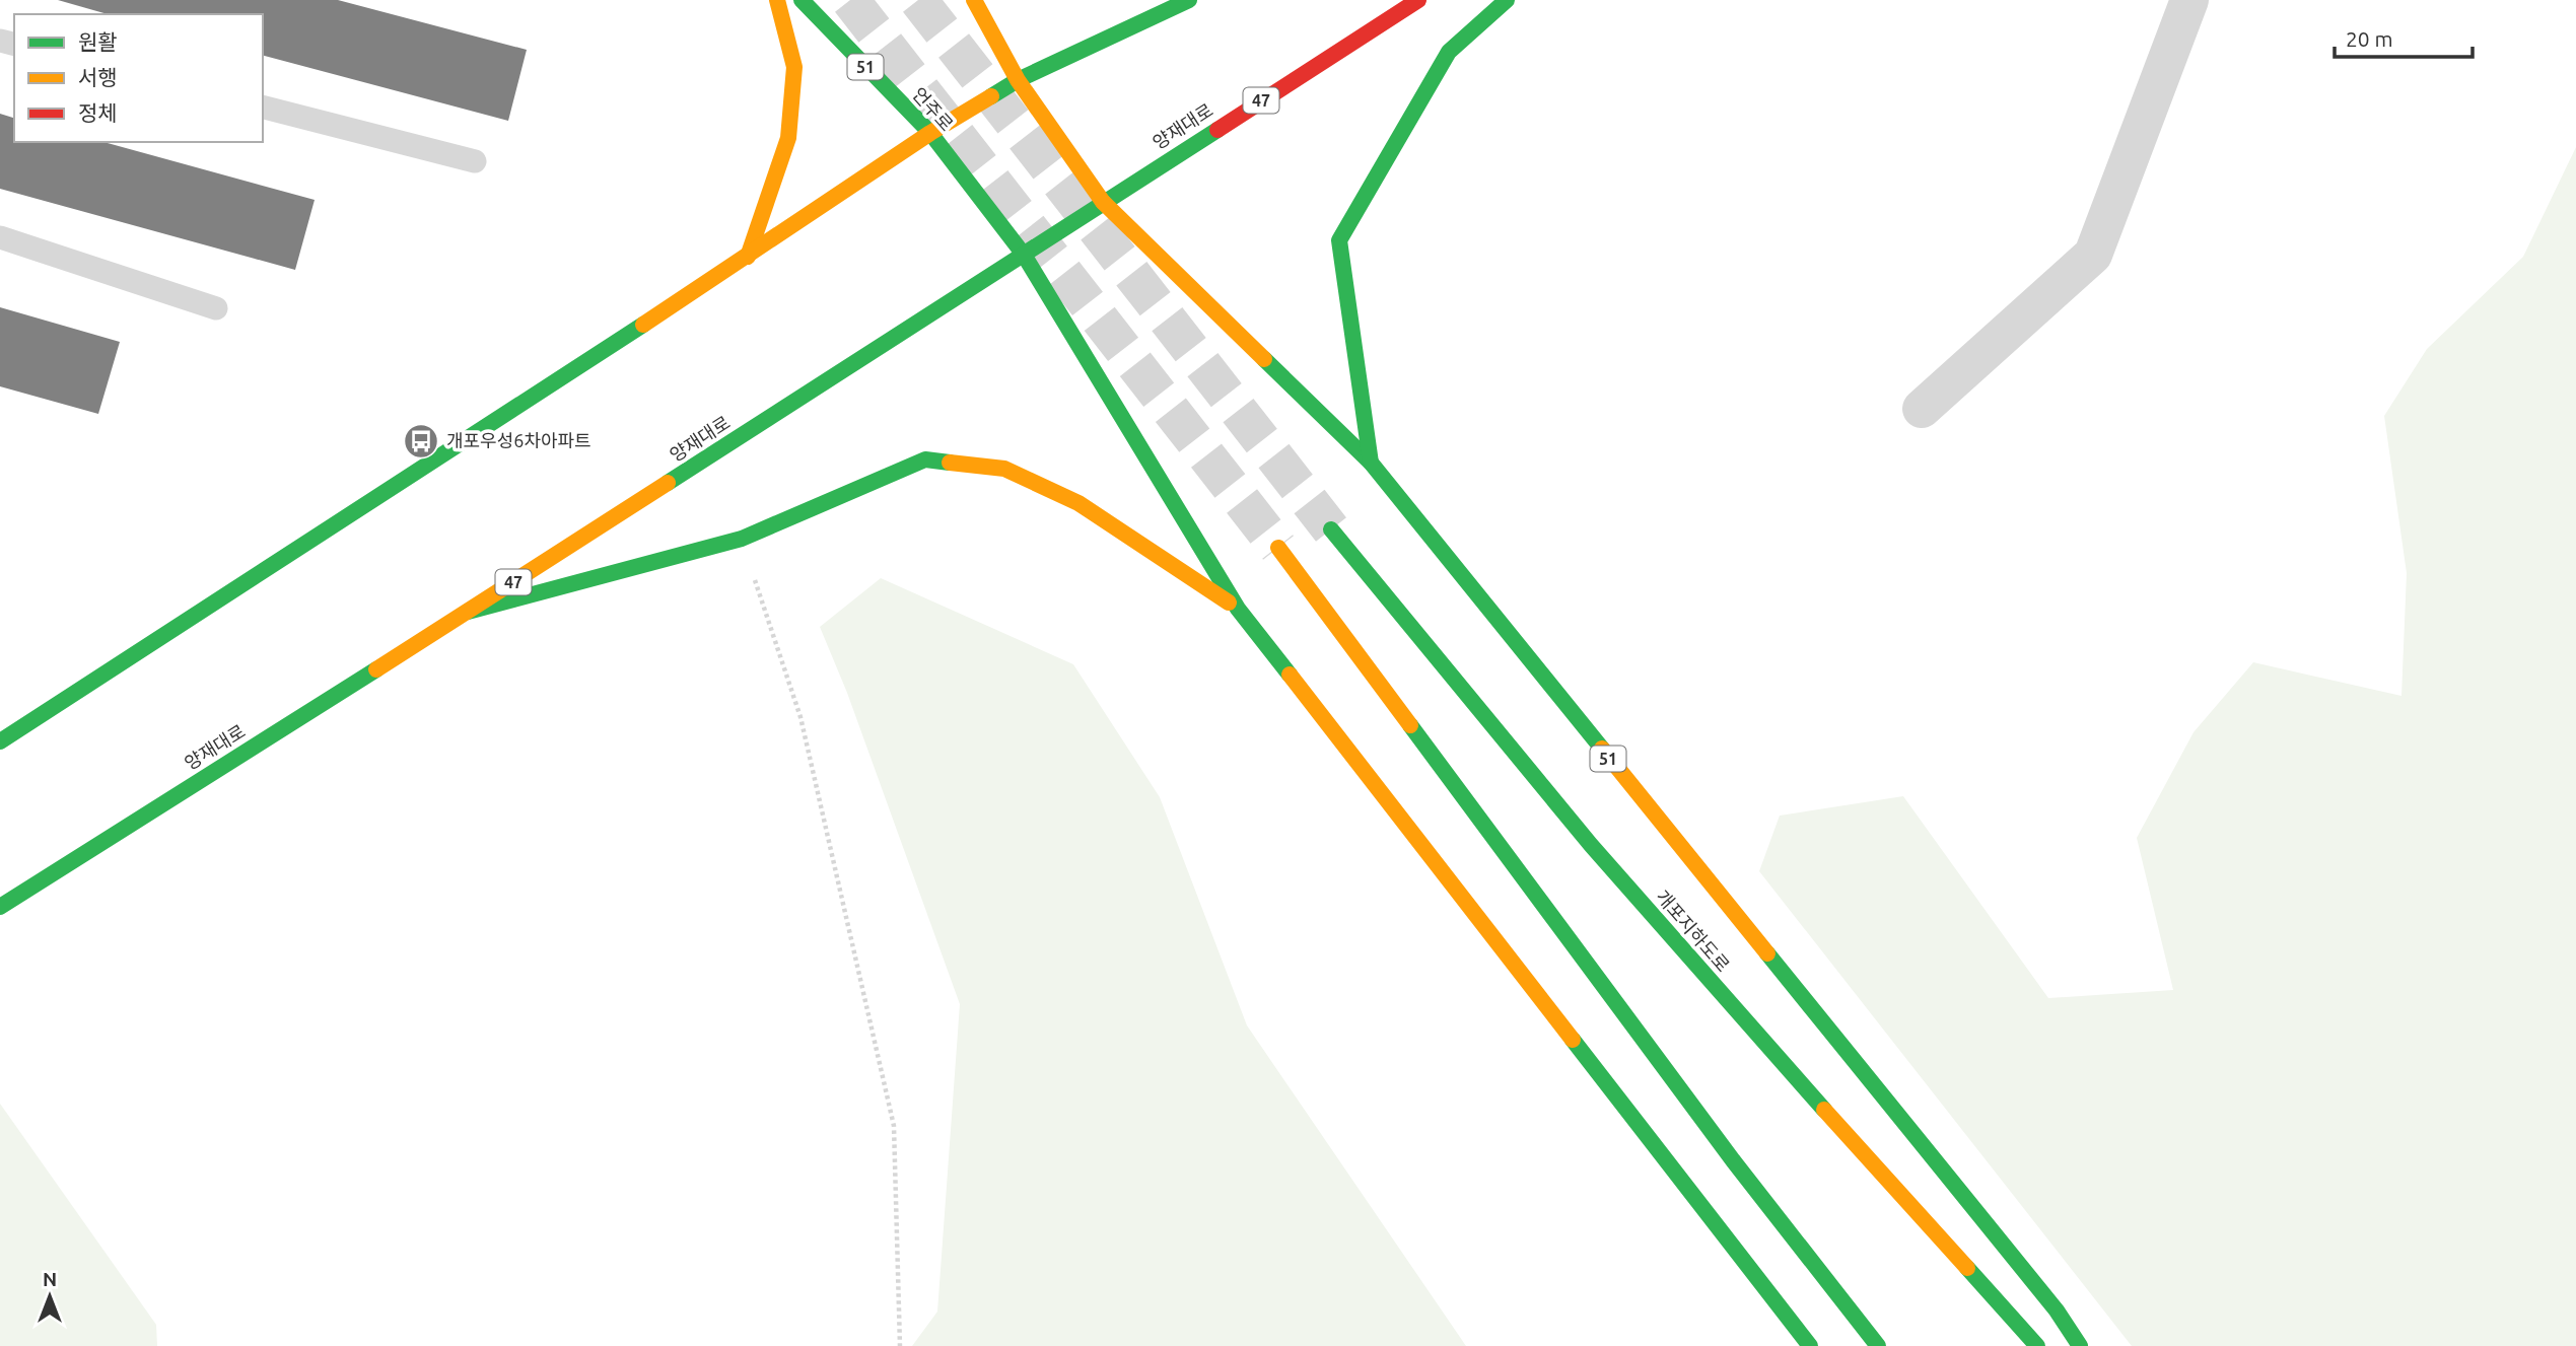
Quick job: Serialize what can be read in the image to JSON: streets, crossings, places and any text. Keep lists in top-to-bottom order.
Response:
{
  "streets": {
    "main road": [
      "51",
      "47",
      "언주로",
      "양재대로",
      "개포지하도로"
    ]
  },
  "crossings": [
    ["51", "언주로"],
    ["51", "양재대로"],
    ["언주로", "양재대로"]
  ],
  "places": {
    "bus stop": ["개포우성6차아파트"]
  },
  "legend": ["원활", "서행", "정체"],
  "scale_bar": "20 m",
  "north": "top"
}
